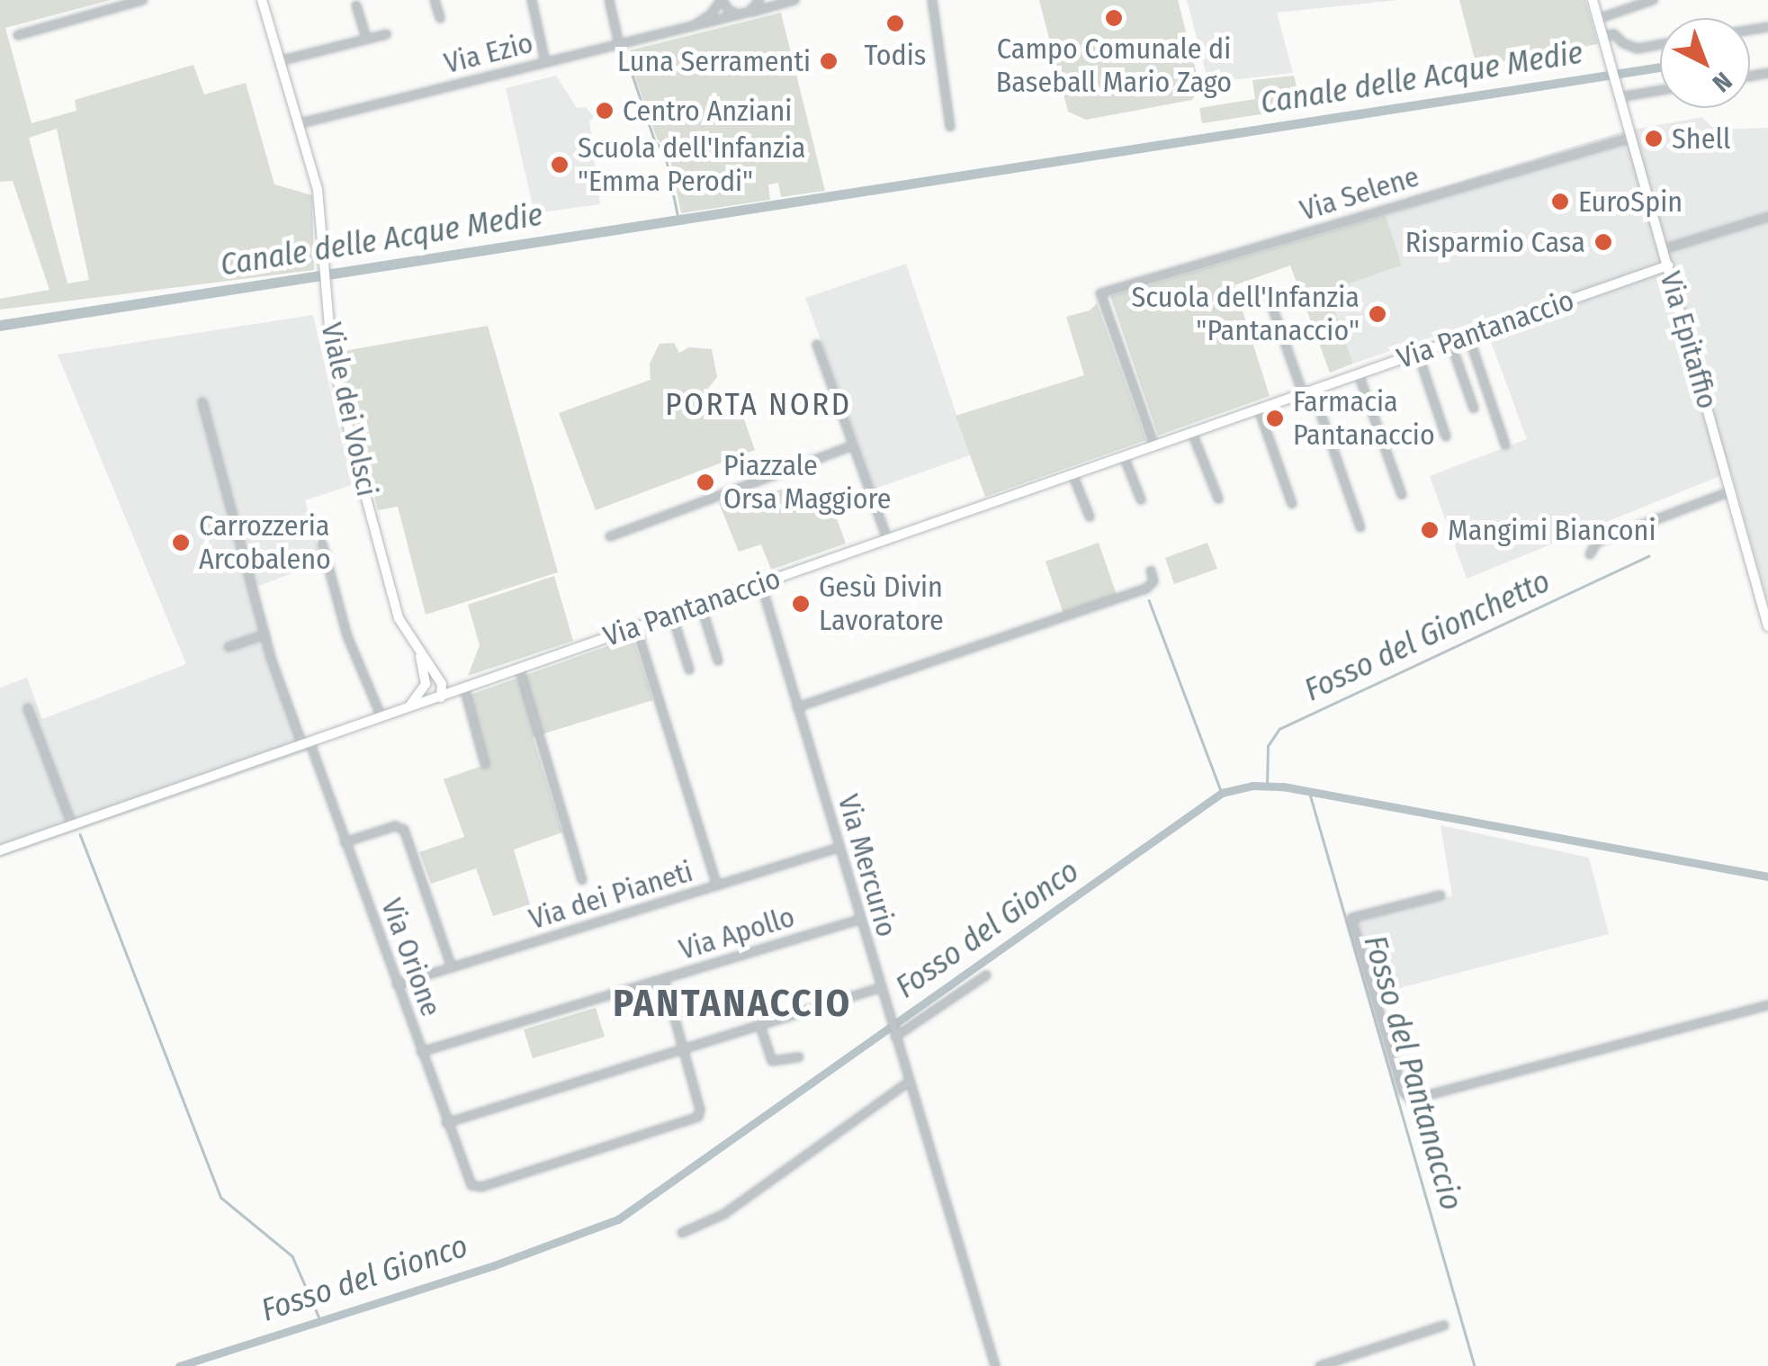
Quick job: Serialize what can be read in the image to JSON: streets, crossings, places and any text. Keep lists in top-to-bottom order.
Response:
{
  "streets": {
    "street": [
      "Via Ezio",
      "Via Selene",
      "Via Pantanaccio",
      "Via Epitaffio",
      "Viale dei Volsci",
      "Via Mercurio",
      "Via dei Pianeti",
      "Via Apollo",
      "Via Orione"
    ]
  },
  "crossings": [
    ["Via Ezio", "Viale dei Volsci"],
    ["Via Selene", "Via Pantanaccio"],
    ["Via Selene", "Via Epitaffio"],
    ["Via Pantanaccio", "Via Epitaffio"],
    ["Via Pantanaccio", "Viale dei Volsci"],
    ["Via Pantanaccio", "Via Mercurio"],
    ["Via Pantanaccio", "Via Orione"],
    ["Via Mercurio", "Via dei Pianeti"],
    ["Via Mercurio", "Via Apollo"],
    ["Via dei Pianeti", "Via Orione"],
    ["Via Apollo", "Via Orione"]
  ],
  "districts": ["PORTA NORD", "PANTANACCIO"],
  "water": [
    "Canale delle Acque Medie",
    "Fosso del Gionchetto",
    "Fosso del Gionco",
    "Fosso del Pantanaccio"
  ],
  "places": [
    "Campo Comunale di Baseball Mario Zago",
    "Todis",
    "Luna Serramenti",
    "Centro Anziani",
    "Shell",
    "Scuola dell'Infanzia \"Emma Perodi\"",
    "EuroSpin",
    "Risparmio Casa",
    "Scuola dell'Infanzia \"Pantanaccio\"",
    "Farmacia Pantanaccio",
    "Piazzale Orsa Maggiore",
    "Mangimi Bianconi",
    "Carrozzeria Arcobaleno",
    "Gesù Divin Lavoratore"
  ],
  "north": "bottom right"
}
